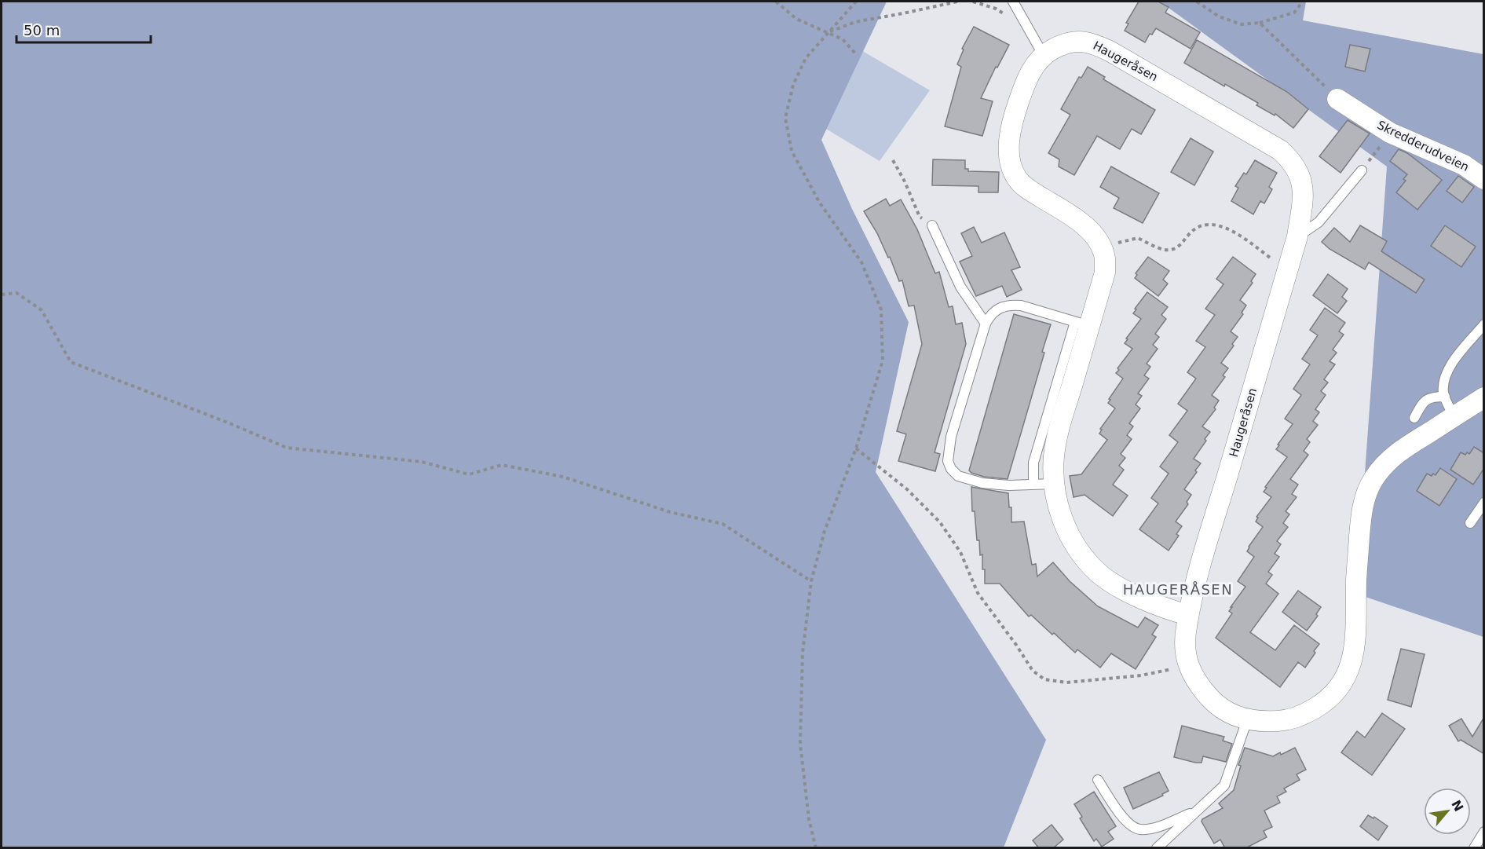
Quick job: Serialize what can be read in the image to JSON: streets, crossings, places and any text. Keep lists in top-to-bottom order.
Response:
{
  "streets": {
    "street": ["Haugeråsen", "Skredderudveien"]
  },
  "districts": ["HAUGERÅSEN"],
  "scale_bar": "50 m",
  "north": "top right"
}
